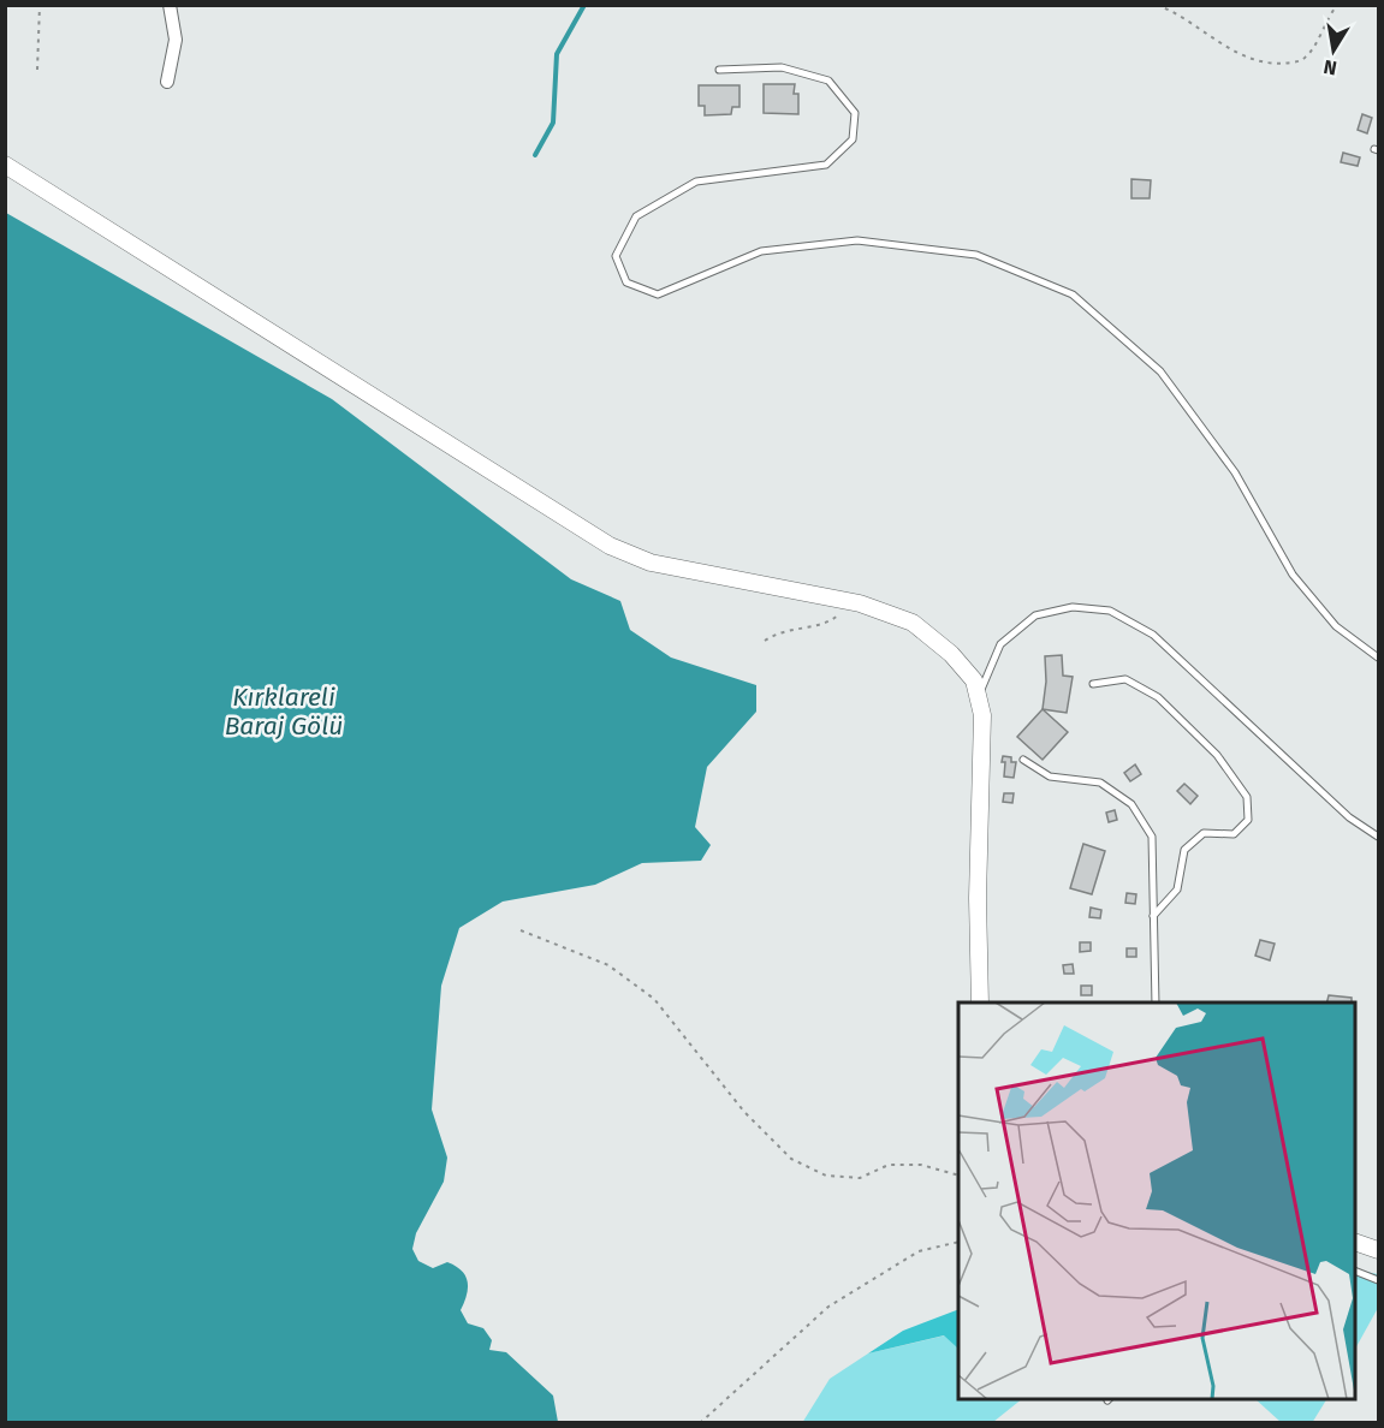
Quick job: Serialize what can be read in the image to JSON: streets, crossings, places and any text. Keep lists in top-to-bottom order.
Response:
{
  "water": ["Kırklareli Baraj Gölü"],
  "north": "bottom"
}
